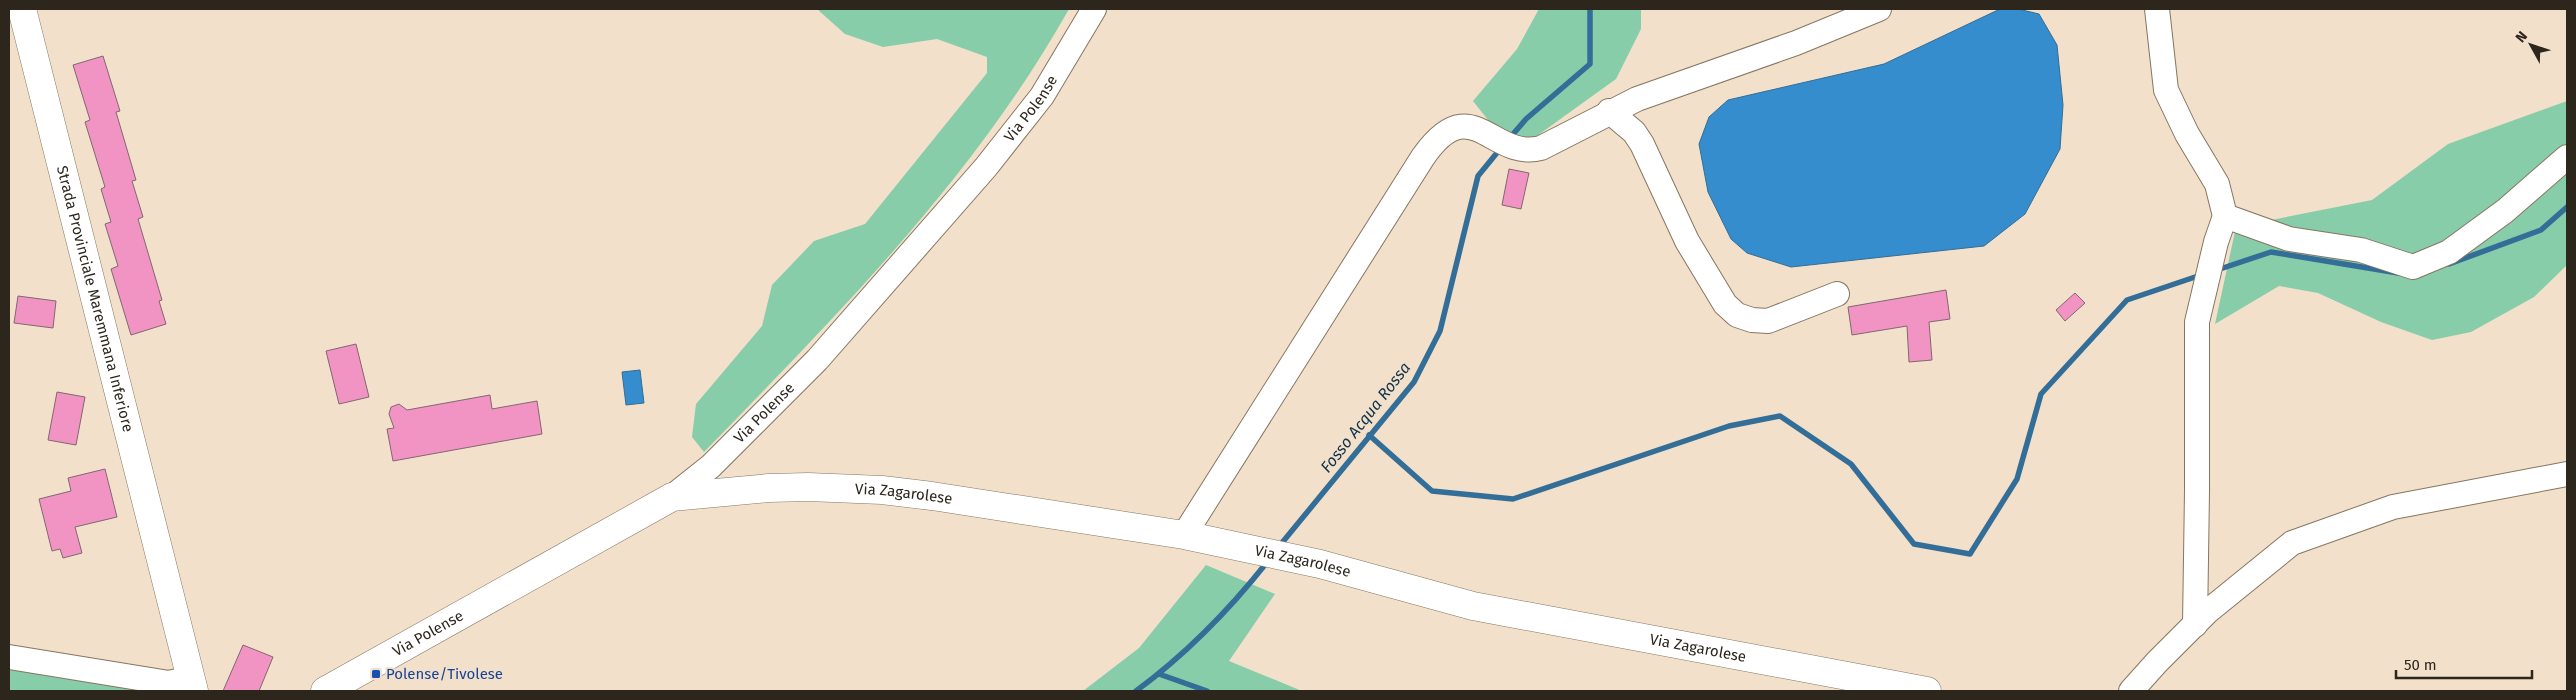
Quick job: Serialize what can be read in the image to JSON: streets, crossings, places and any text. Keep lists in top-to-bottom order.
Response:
{
  "streets": {
    "main road": ["Via Polense", "Strada Provinciale Maremmana Inferiore", "Via Zagarolese"]
  },
  "crossings": [
    ["Via Polense", "Via Zagarolese"]
  ],
  "water": ["Fosso Acqua Rossa"],
  "places": {
    "transit": ["Polense/Tivolese"]
  },
  "scale_bar": "50 m",
  "north": "top left"
}
